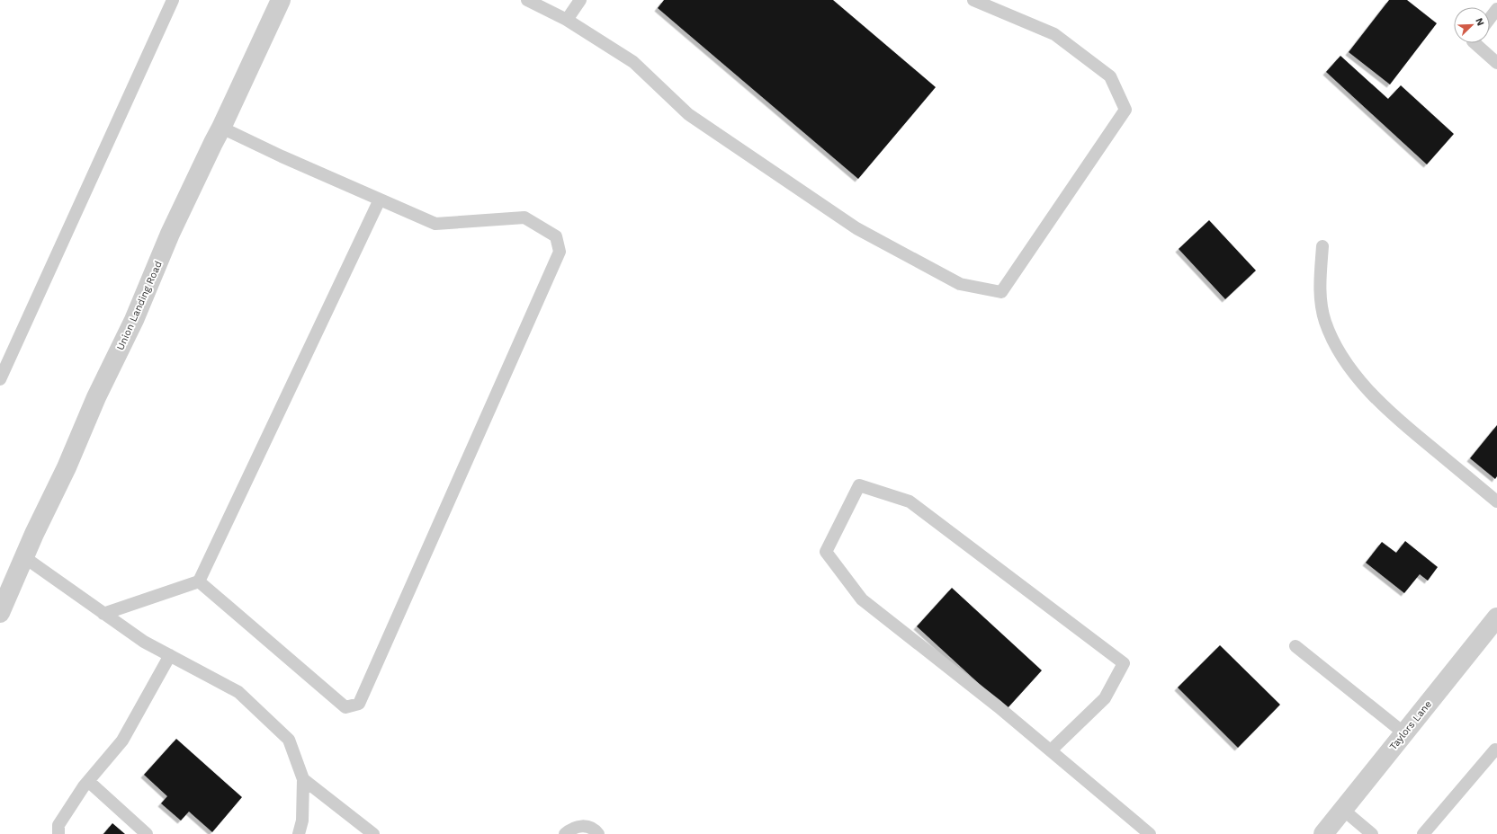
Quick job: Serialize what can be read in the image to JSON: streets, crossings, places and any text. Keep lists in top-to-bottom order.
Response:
{
  "streets": {
    "street": ["Union Landing Road", "Taylors Lane"]
  },
  "north": "top right"
}
